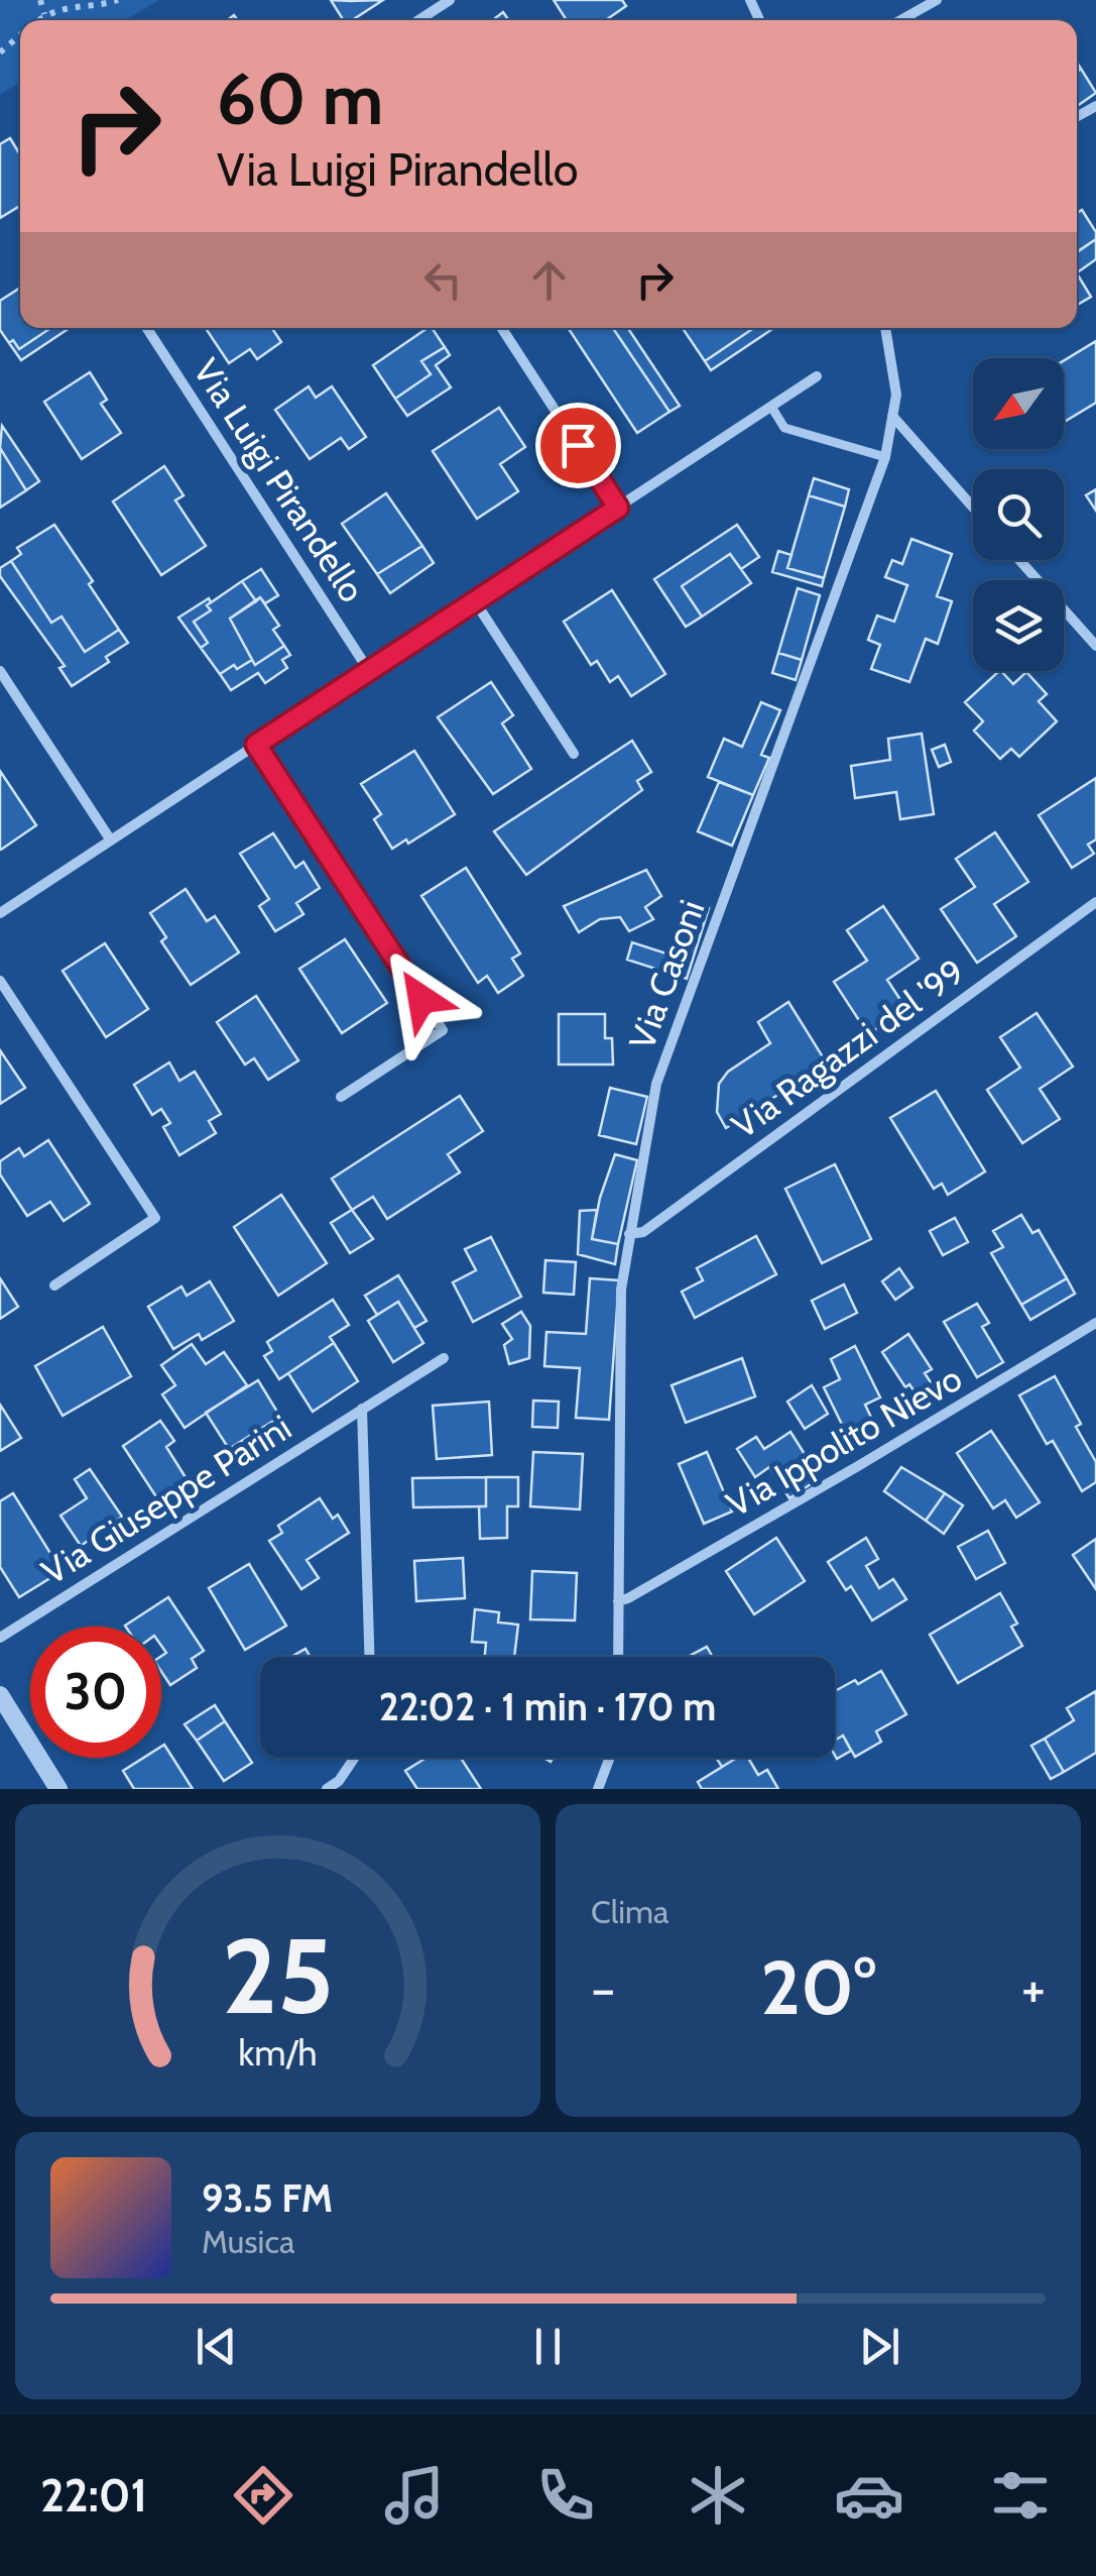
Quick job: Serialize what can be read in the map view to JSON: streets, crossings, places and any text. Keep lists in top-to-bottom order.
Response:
{
  "streets": {
    "street": [
      "Via Luigi Pirandello",
      "Via Casoni",
      "Via Ragazzi del '99",
      "Via Ippolito Nievo",
      "Via Giuseppe Parini"
    ]
  },
  "crossings": [
    ["Via Casoni", "Via Ragazzi del '99"],
    ["Via Casoni", "Via Ippolito Nievo"]
  ],
  "north": "bottom left",
  "page": {
    "turn": ["60 m", "Via Luigi Pirandello"],
    "limit": "30",
    "trip": "22:02 · 1 min · 170 m",
    "tile": "Clima",
    "heat": ["−", "20°", "+"],
    "song": ["93.5 FM", "Musica"],
    "tabs": "22:01",
    "gauge": ["25", "km/h"]
  }
}
